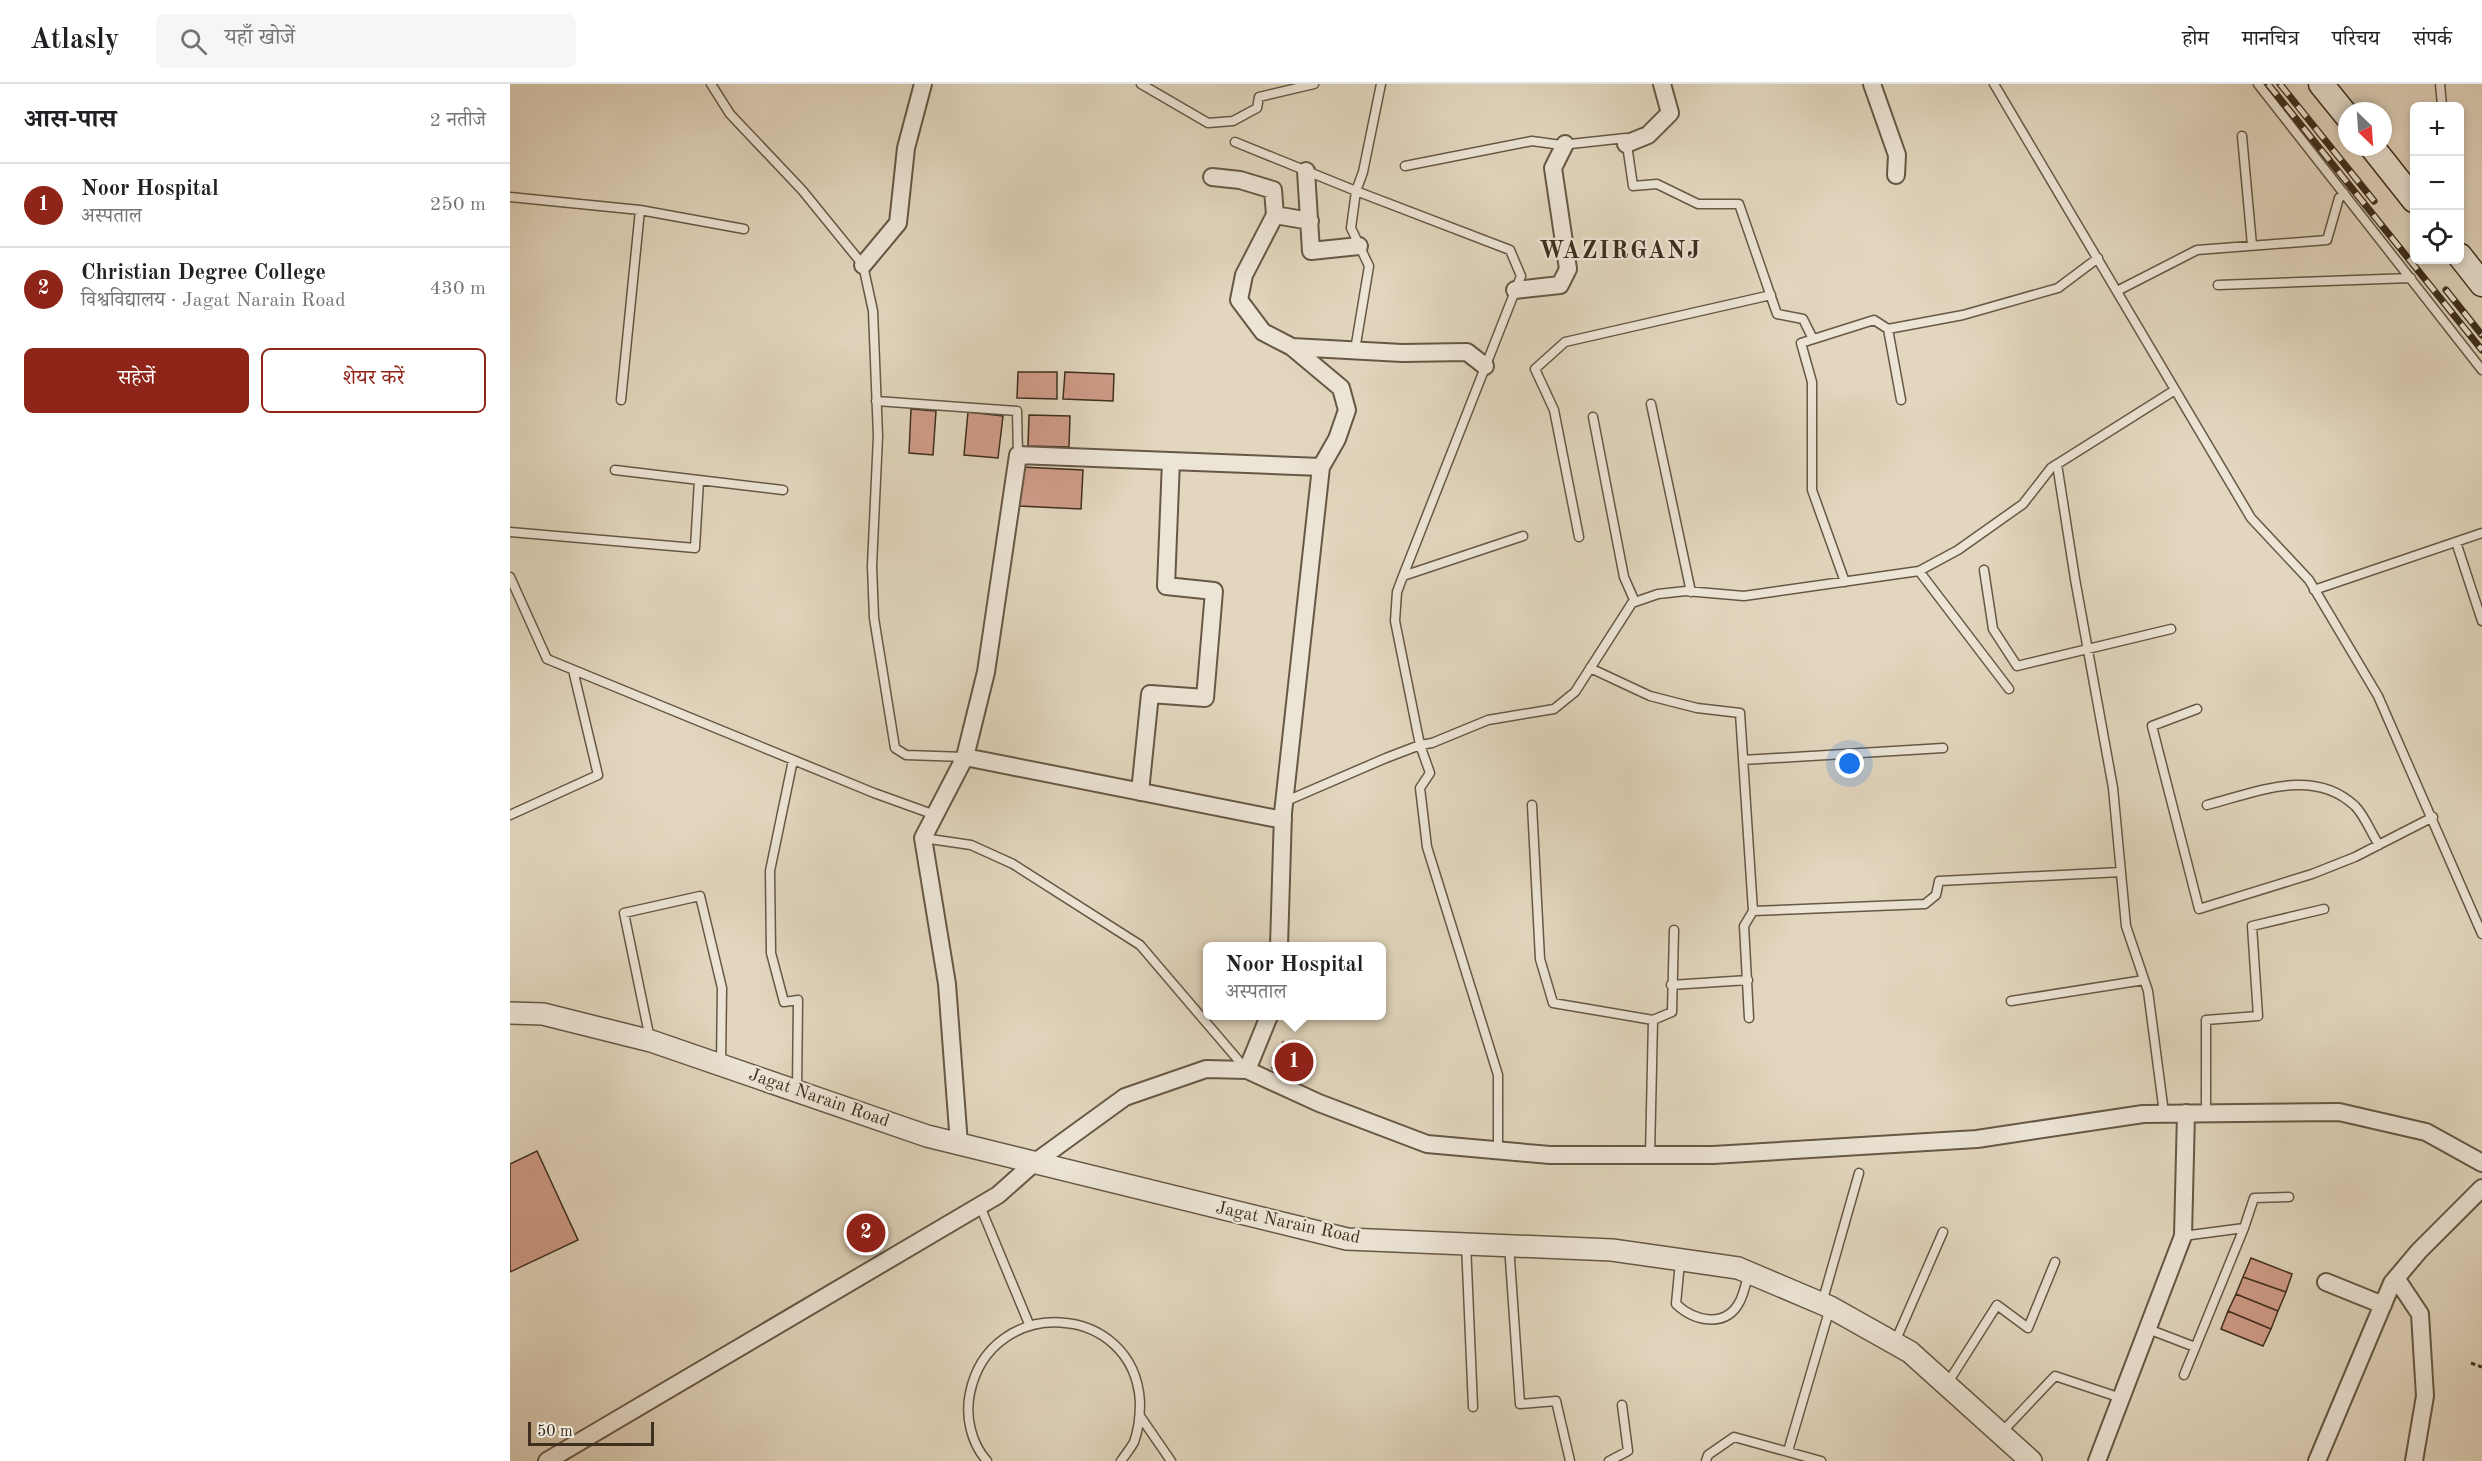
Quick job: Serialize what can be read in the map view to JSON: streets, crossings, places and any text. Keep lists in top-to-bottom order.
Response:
{
  "streets": {
    "street": ["Jagat Narain Road"]
  },
  "districts": ["WAZIRGANJ"],
  "scale_bar": "50 m",
  "north": "bottom right",
  "page": {
    "header": "Atlasly",
    "search": "यहाँ खोजें",
    "nav": [
      "होम",
      "मानचित्र",
      "परिचय",
      "संपर्क"
    ],
    "heading": ["आस-पास", "2 नतीजे"],
    "map_buttons": ["+", "−"],
    "list": [
      {
        "mark": "1",
        "name": "Noor Hospital",
        "note": "अस्पताल",
        "value": "250 m"
      },
      {
        "mark": "2",
        "name": "Christian Degree College",
        "note": "विश्वविद्यालय · Jagat Narain Road",
        "value": "430 m"
      }
    ],
    "buttons": ["सहेजें", "शेयर करें"],
    "popup": ["Noor Hospital", "अस्पताल"],
    "pins": ["1", "2"],
    "scale": "50 m"
  }
}
